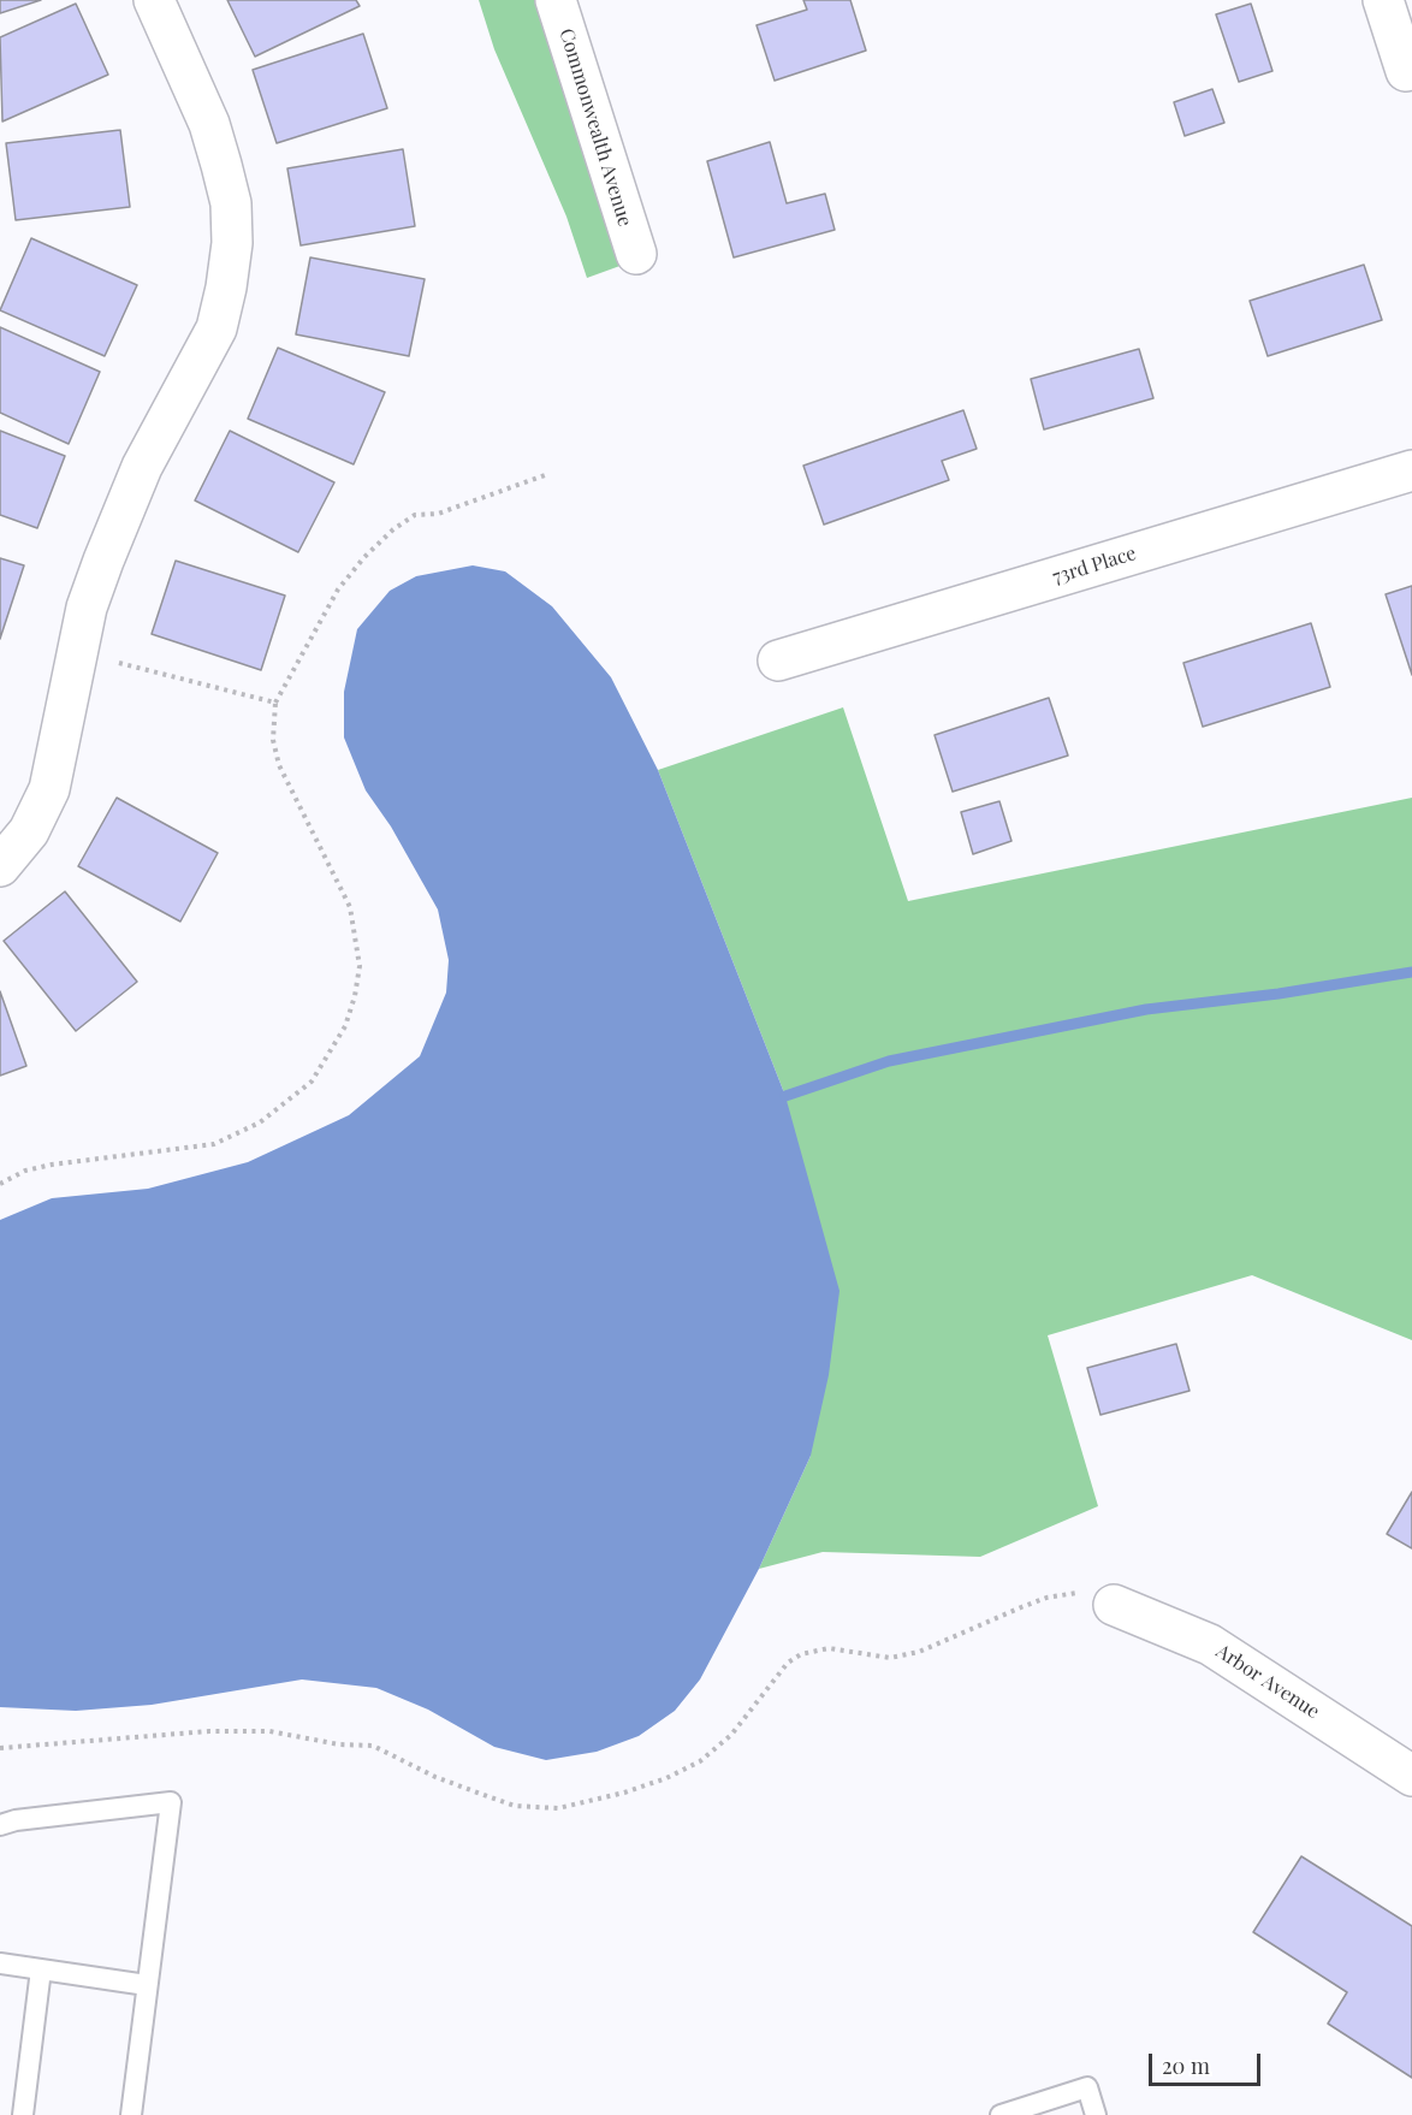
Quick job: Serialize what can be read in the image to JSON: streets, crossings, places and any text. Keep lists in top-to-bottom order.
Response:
{
  "streets": {
    "street": ["Commonwealth Avenue", "73rd Place", "Arbor Avenue"]
  },
  "scale_bar": "20 m"
}
